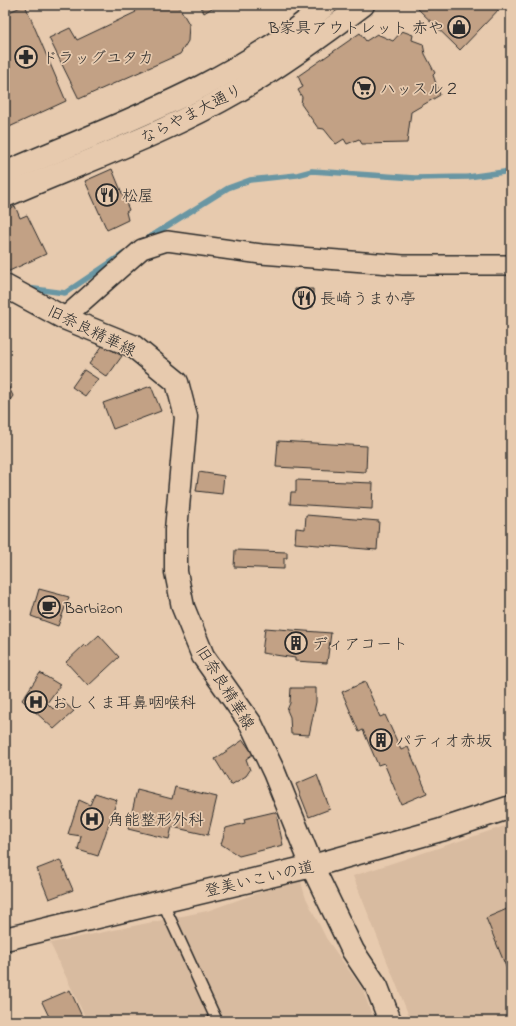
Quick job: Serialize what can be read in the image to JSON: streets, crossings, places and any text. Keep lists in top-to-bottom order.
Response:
{
  "streets": {
    "street": ["ならやま大通り", "旧奈良精華線", "登美いこいの道"]
  },
  "crossings": [
    ["旧奈良精華線", "登美いこいの道"]
  ],
  "places": {
    "shop": ["B家具アウトレット 赤や"],
    "pharmacy": ["ドラッグユタカ"],
    "supermarket": ["ハッスル２"],
    "restaurant": ["松屋", "長崎うまか亭"],
    "cafe": ["Barbizon"],
    "building": ["ディアコート", "パティオ赤坂"],
    "hospital": ["おしくま耳鼻咽喉科", "角能整形外科"]
  }
}
